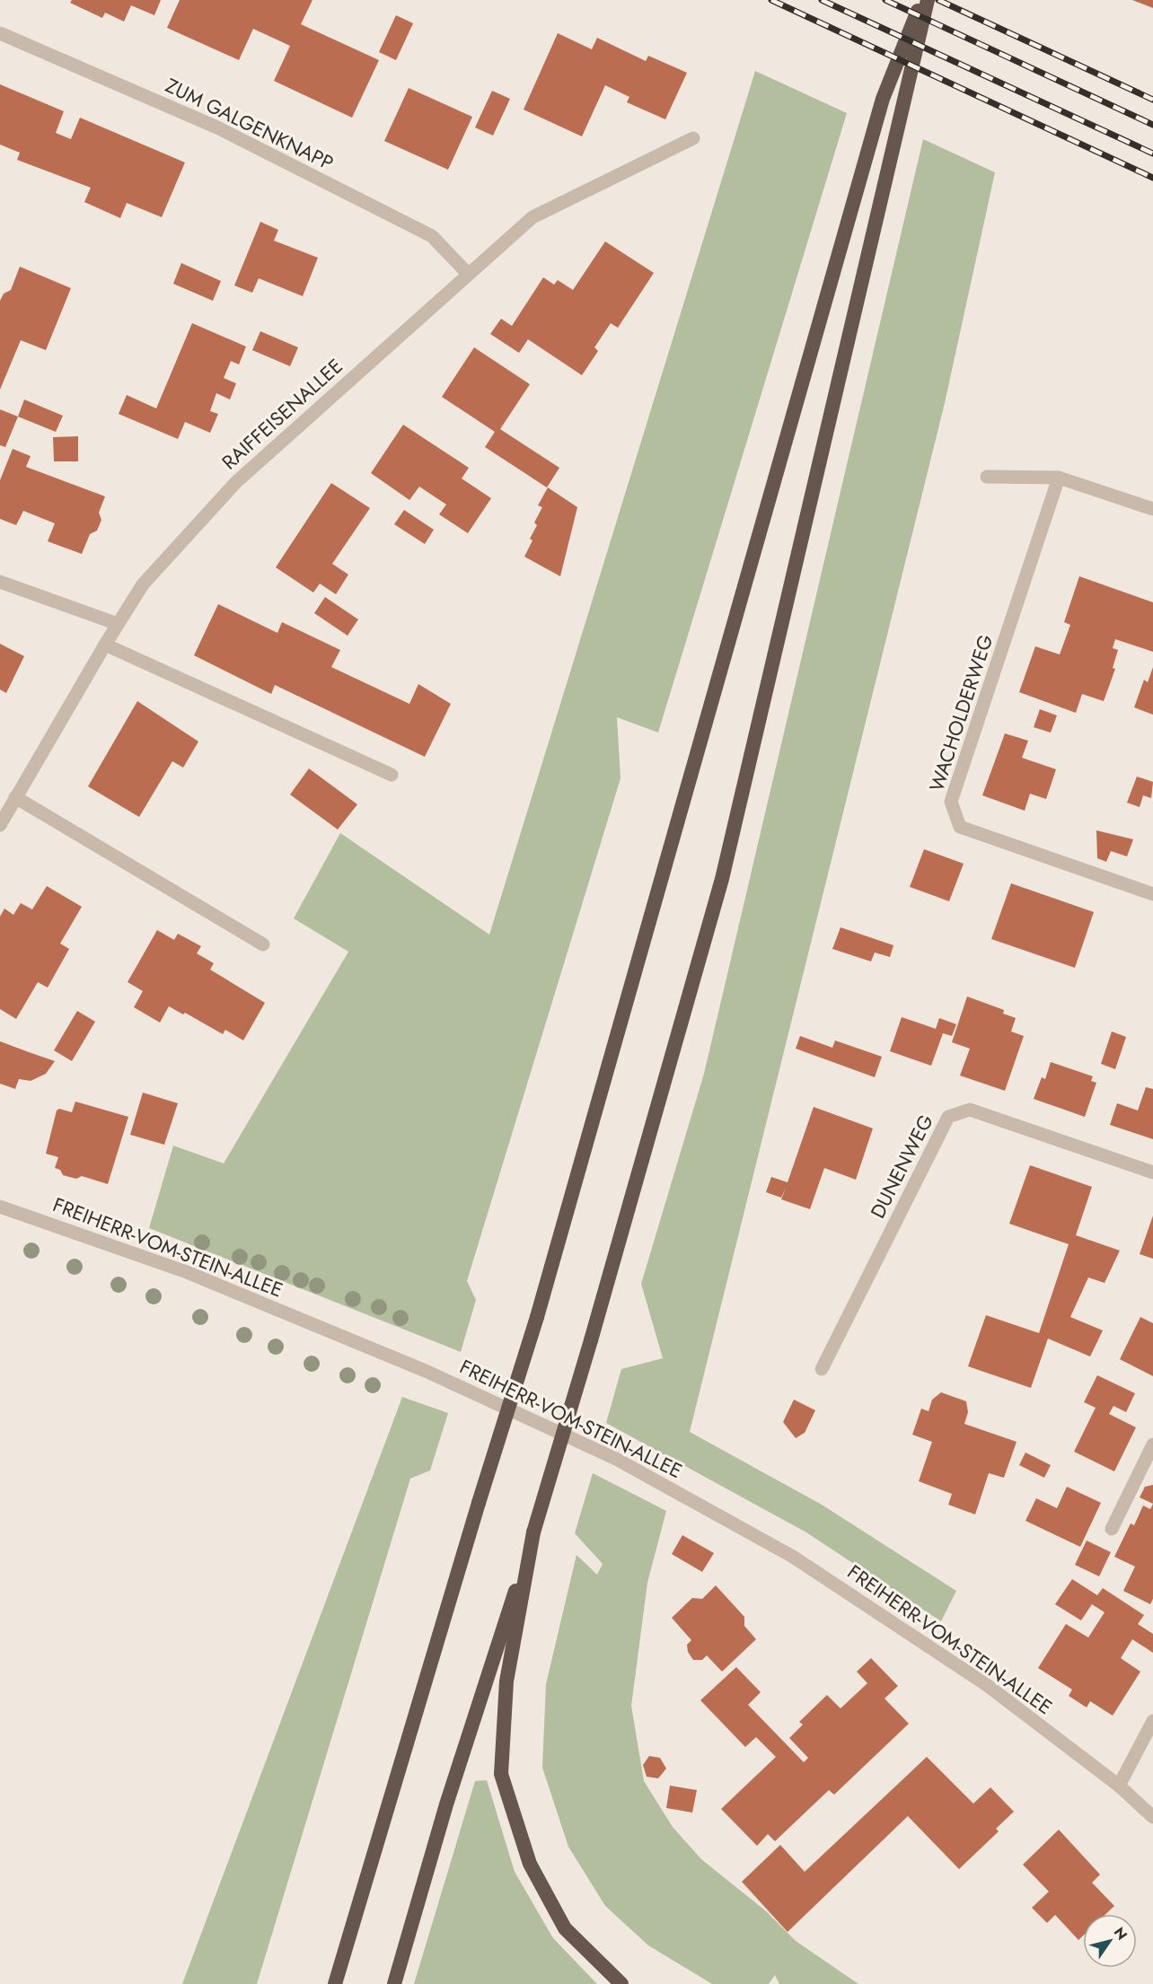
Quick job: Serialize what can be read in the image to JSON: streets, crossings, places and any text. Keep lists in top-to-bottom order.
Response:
{
  "streets": {
    "street": [
      "ZUM GALGENKNAPP",
      "RAIFFEISENALLEE",
      "WACHOLDERWEG",
      "DUNENWEG",
      "FREIHERR-VOM-STEIN-ALLEE"
    ]
  },
  "crossings": [
    ["ZUM GALGENKNAPP", "RAIFFEISENALLEE"]
  ],
  "north": "top right"
}
